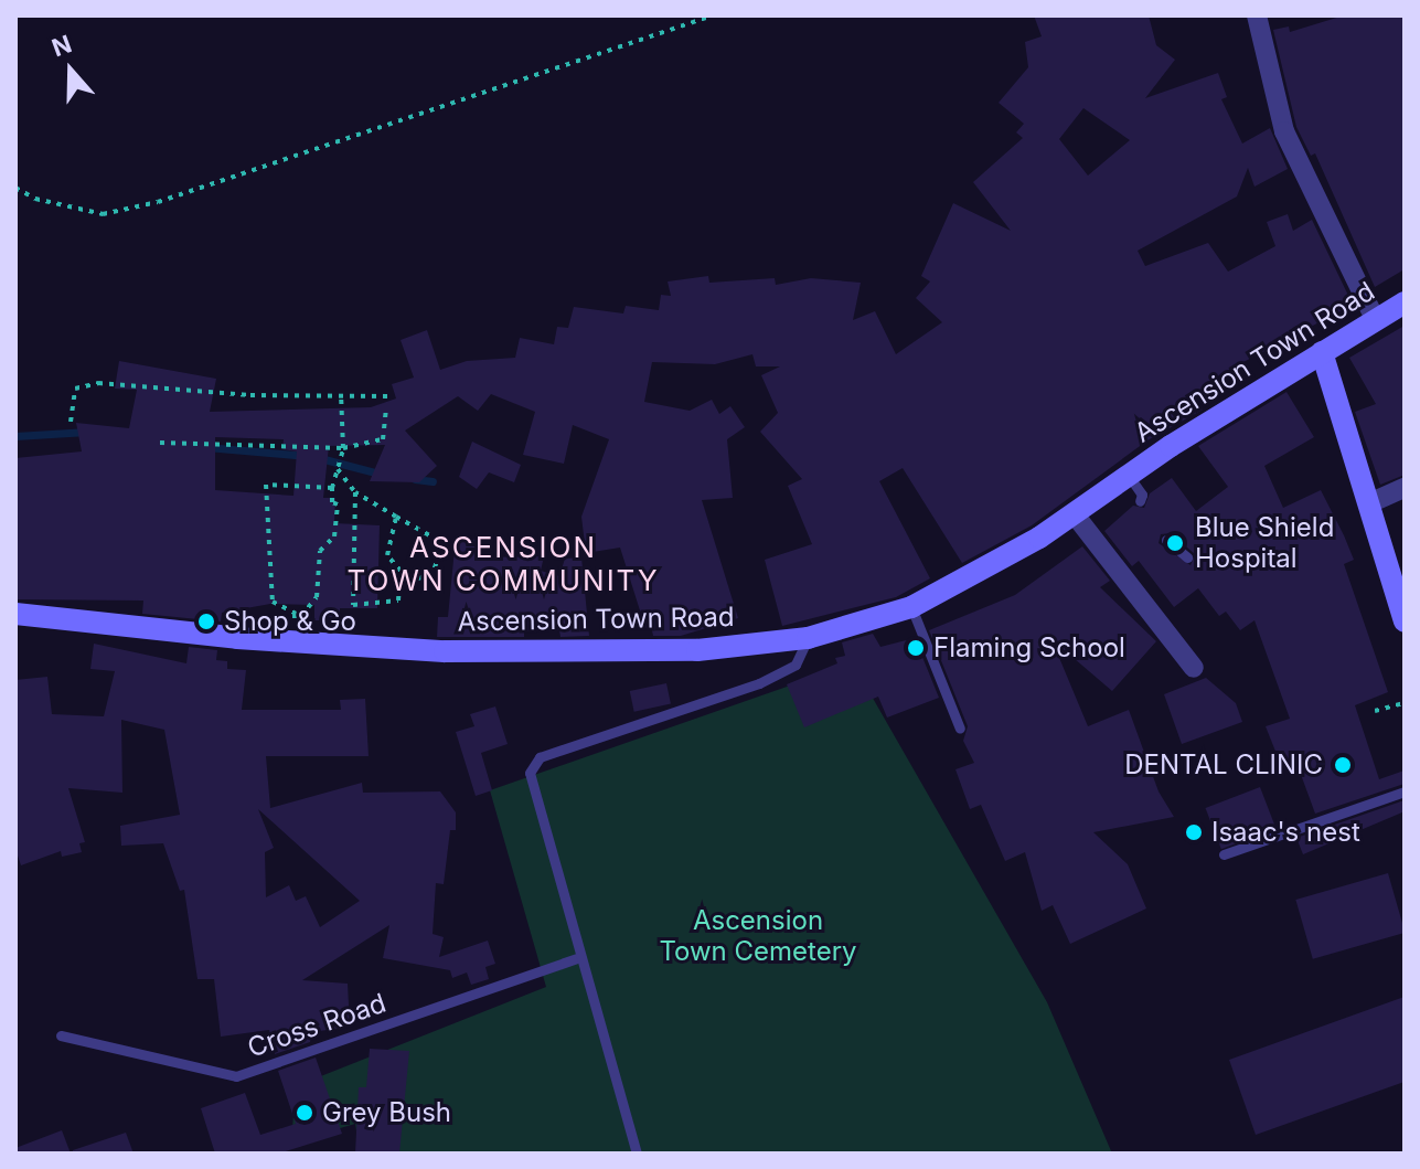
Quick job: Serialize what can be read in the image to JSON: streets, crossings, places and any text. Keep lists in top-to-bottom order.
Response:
{
  "streets": {
    "main road": ["Ascension Town Road"],
    "lane": ["Cross Road"]
  },
  "districts": ["ASCENSION TOWN COMMUNITY"],
  "parks": ["Ascension Town Cemetery"],
  "places": [
    "Blue Shield Hospital",
    "Shop & Go",
    "Flaming School",
    "DENTAL CLINIC",
    "Isaac's nest",
    "Grey Bush"
  ],
  "north": "top"
}
